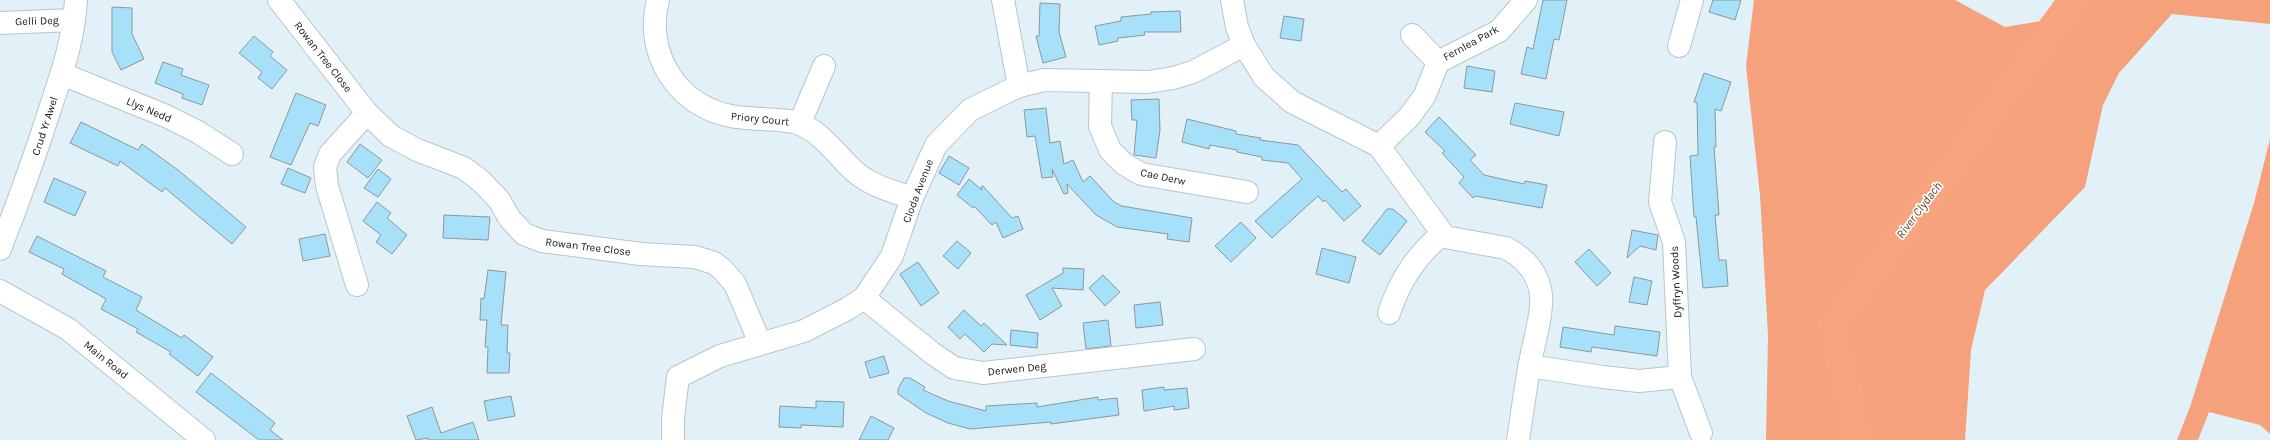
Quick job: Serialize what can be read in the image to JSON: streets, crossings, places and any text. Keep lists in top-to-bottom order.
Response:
{
  "streets": {
    "street": [
      "Gelli Deg",
      "Fernlea Park",
      "Rowan Tree Close",
      "Llys Nedd",
      "Priory Court",
      "Crud Yr Awel",
      "Cae Derw",
      "Cloda Avenue",
      "Dyffryn Woods",
      "Main Road",
      "Derwen Deg"
    ]
  },
  "crossings": [
    ["Gelli Deg", "Crud Yr Awel"],
    ["Rowan Tree Close", "Cloda Avenue"],
    ["Llys Nedd", "Crud Yr Awel"],
    ["Priory Court", "Cloda Avenue"],
    ["Cae Derw", "Cloda Avenue"],
    ["Cloda Avenue", "Derwen Deg"]
  ],
  "water": ["River Clydach"]
}
